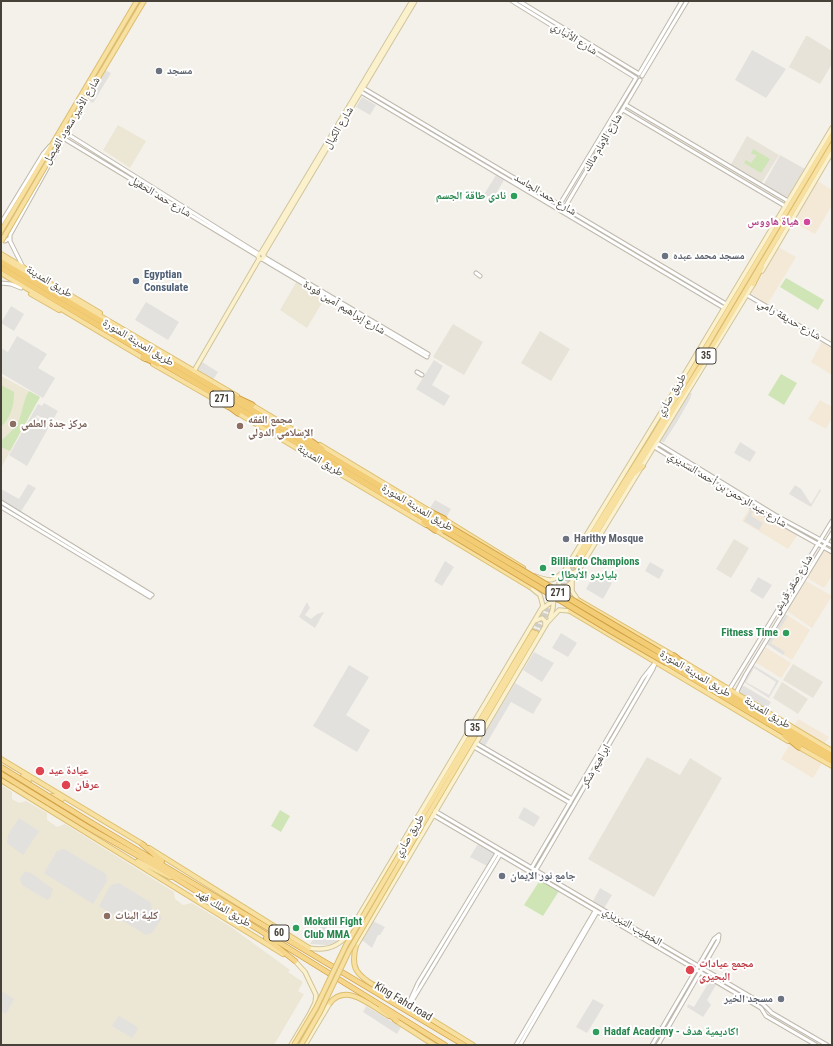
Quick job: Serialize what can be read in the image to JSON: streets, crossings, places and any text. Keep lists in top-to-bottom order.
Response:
{
  "streets": {
    "highway": [
      "طريق المدينة المنورة",
      "271",
      "طريق الملك فهد",
      "60"
    ],
    "main road": [
      "شارع الأمير سعود الفيصل",
      "شارع الكيال",
      "طريق المدينة",
      "35",
      "طريق صاري",
      "King Fahd road"
    ],
    "street": [
      "شارع الأنباري",
      "شارع الإمام مالك",
      "شارع حمد الجاسد",
      "شارع حمد الحقيل",
      "شارع إبراهيم آمين فودة",
      "شارع حديقة رامي",
      "شارع عبد الرحمن بن أحمد السديري",
      "شارع صقر قريش",
      "ابراهيم شكر",
      "الخطيب التبريزي"
    ]
  },
  "crossings": [
    ["شارع الأنباري", "شارع الإمام مالك"],
    ["شارع الأمير سعود الفيصل", "شارع حمد الحقيل"],
    ["شارع الكيال", "شارع حمد الجاسد"],
    ["شارع الكيال", "شارع حمد الحقيل"],
    ["شارع الكيال", "طريق المدينة"],
    ["شارع الكيال", "شارع إبراهيم آمين فودة"],
    ["شارع الإمام مالك", "شارع حمد الجاسد"],
    ["شارع حمد الجاسد", "طريق صاري"],
    ["شارع حمد الحقيل", "شارع إبراهيم آمين فودة"],
    ["طريق المدينة", "طريق المدينة المنورة"],
    ["طريق المدينة", "طريق صاري"],
    ["طريق المدينة", "شارع صقر قريش"],
    ["طريق المدينة", "ابراهيم شكر"],
    ["شارع عبد الرحمن بن أحمد السديري", "شارع صقر قريش"],
    ["ابراهيم شكر", "الخطيب التبريزي"],
    ["طريق الملك فهد", "King Fahd road"]
  ],
  "places": [
    "مسجد",
    "نادي طاقة الجسم",
    "هياة هاووس",
    "مسجد محمد عبده",
    "Egyptian Consulate",
    "مركز جدة العلمي",
    "مجمع الفقه الإسلامي الدولي",
    "Harithy Mosque",
    "Billiardo Champions - بلياردو الأبطال",
    "Fitness Time",
    "عيادة عيد",
    "عرفان",
    "جامع نور الإيمان",
    "كلية البنات",
    "Mokatil Fight Club MMA",
    "مجمع عيادات البحيري",
    "مسجد الخير",
    "Hadaf Academy - اكاديمية هدف"
  ]
}
